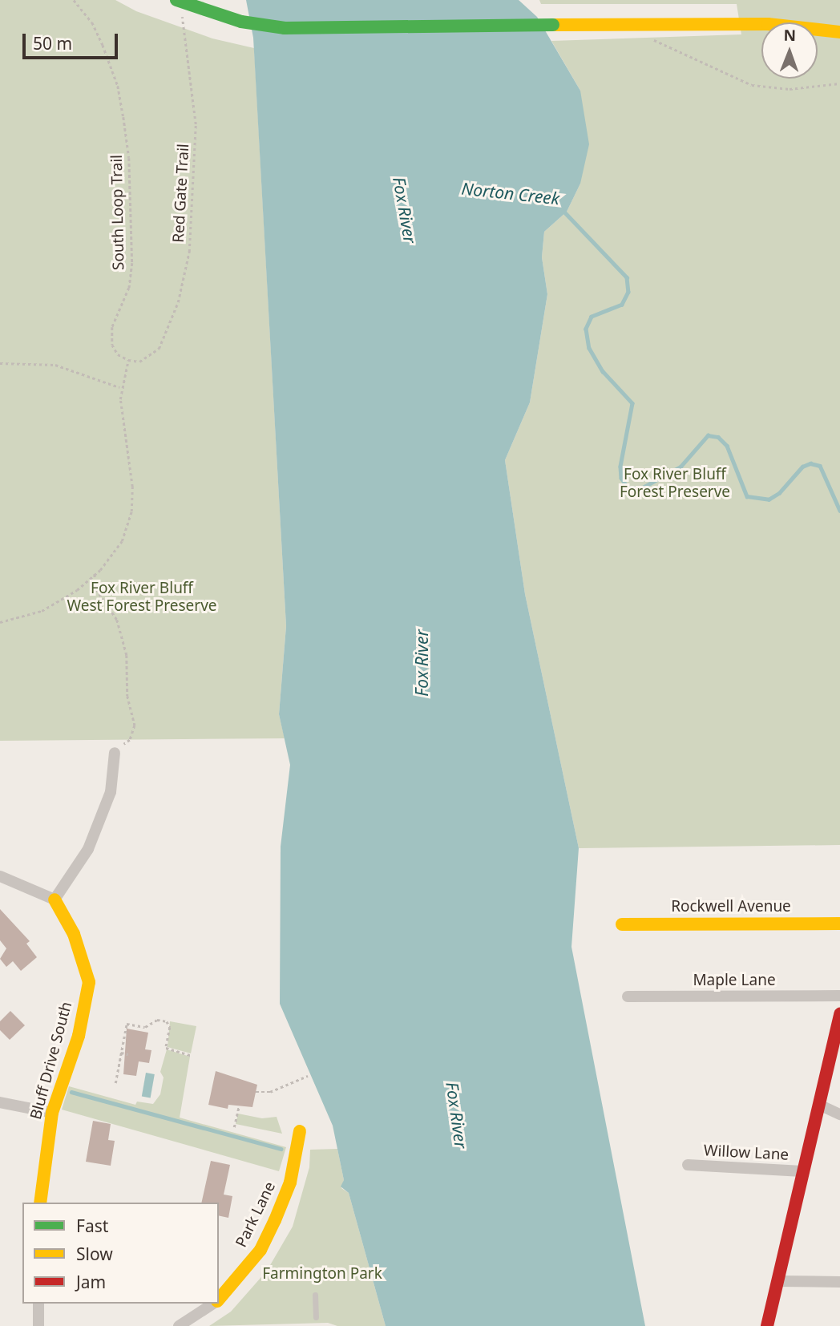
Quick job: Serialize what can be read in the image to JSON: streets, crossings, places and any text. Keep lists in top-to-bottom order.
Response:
{
  "streets": {
    "street": [
      "Rockwell Avenue",
      "Maple Lane",
      "Bluff Drive South",
      "Willow Lane",
      "Park Lane"
    ],
    "path": ["Red Gate Trail", "South Loop Trail"]
  },
  "crossings": [
    ["Red Gate Trail", "South Loop Trail"]
  ],
  "water": ["Norton Creek", "Fox River"],
  "parks": ["Fox River Bluff Forest Preserve", "Fox River Bluff West Forest Preserve", "Farmington Park"],
  "legend": ["Fast", "Slow", "Jam"],
  "scale_bar": "50 m",
  "north": "top"
}
